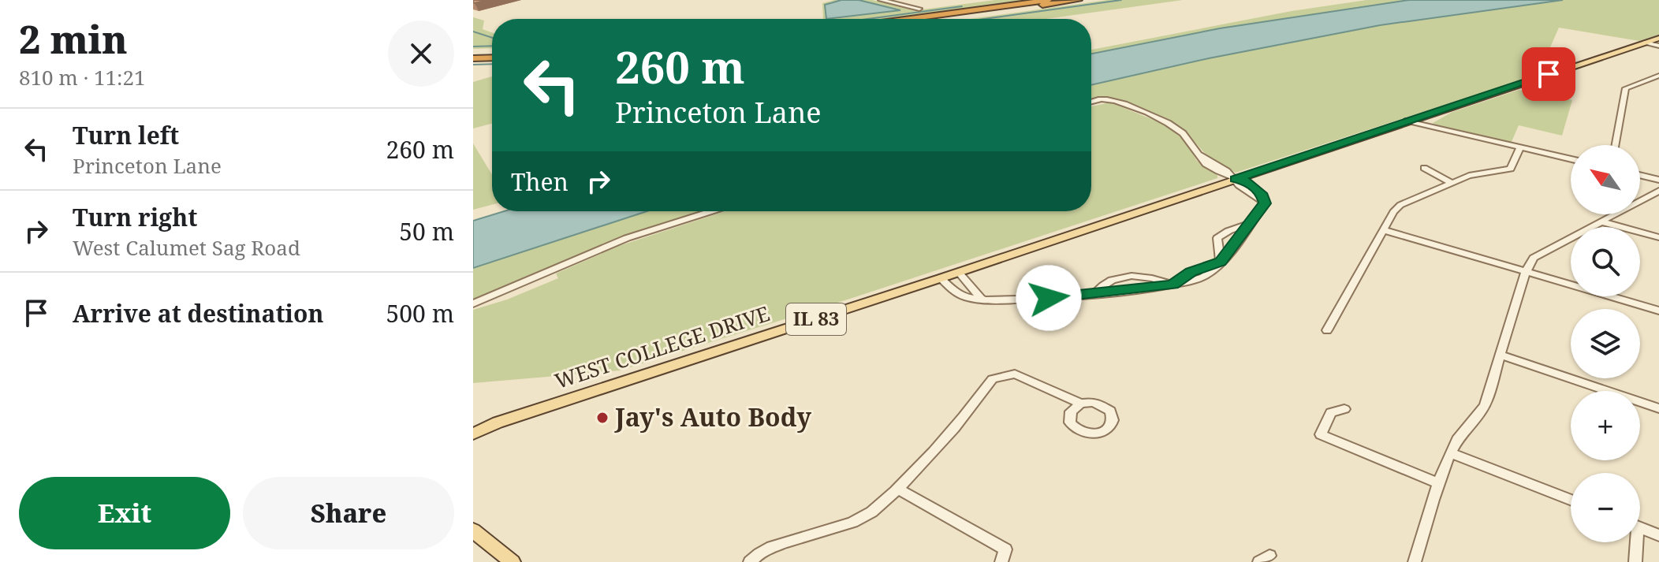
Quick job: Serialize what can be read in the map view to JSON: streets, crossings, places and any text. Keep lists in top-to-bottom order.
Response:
{
  "streets": {
    "main road": ["IL 83", "WEST COLLEGE DRIVE"]
  },
  "crossings": [
    ["IL 83", "WEST COLLEGE DRIVE"]
  ],
  "places": ["Jay's Auto Body"],
  "north": "top left",
  "page": {
    "heading": ["2 min", "810 m · 11:21"],
    "turn": ["260 m", "Princeton Lane"],
    "list": [
      {
        "name": "Turn left",
        "note": "Princeton Lane",
        "value": "260 m"
      },
      {
        "name": "Turn right",
        "note": "West Calumet Sag Road",
        "value": "50 m"
      },
      {
        "name": "Arrive at destination",
        "value": "500 m"
      }
    ],
    "map_buttons": ["+", "−"],
    "then": "Then",
    "buttons": ["Exit", "Share"]
  }
}
